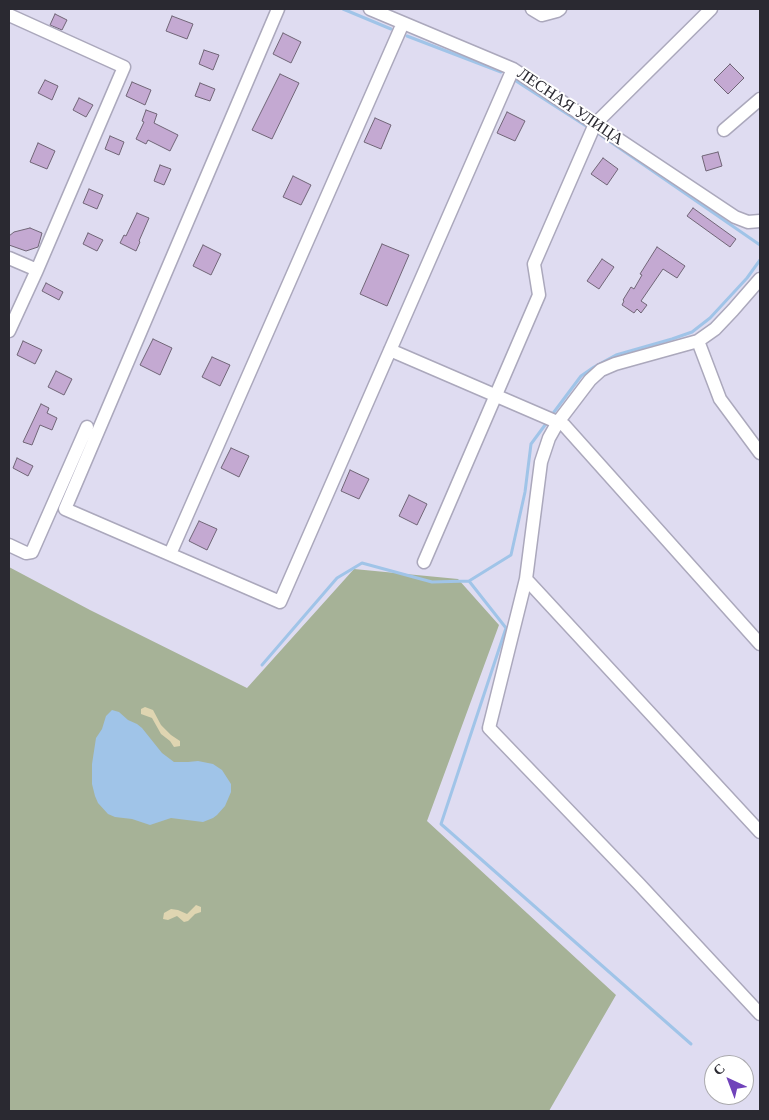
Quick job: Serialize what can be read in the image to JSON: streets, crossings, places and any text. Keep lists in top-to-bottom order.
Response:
{
  "streets": {
    "street": ["ЛЕСНАЯ УЛИЦА"]
  },
  "north": "top left"
}
